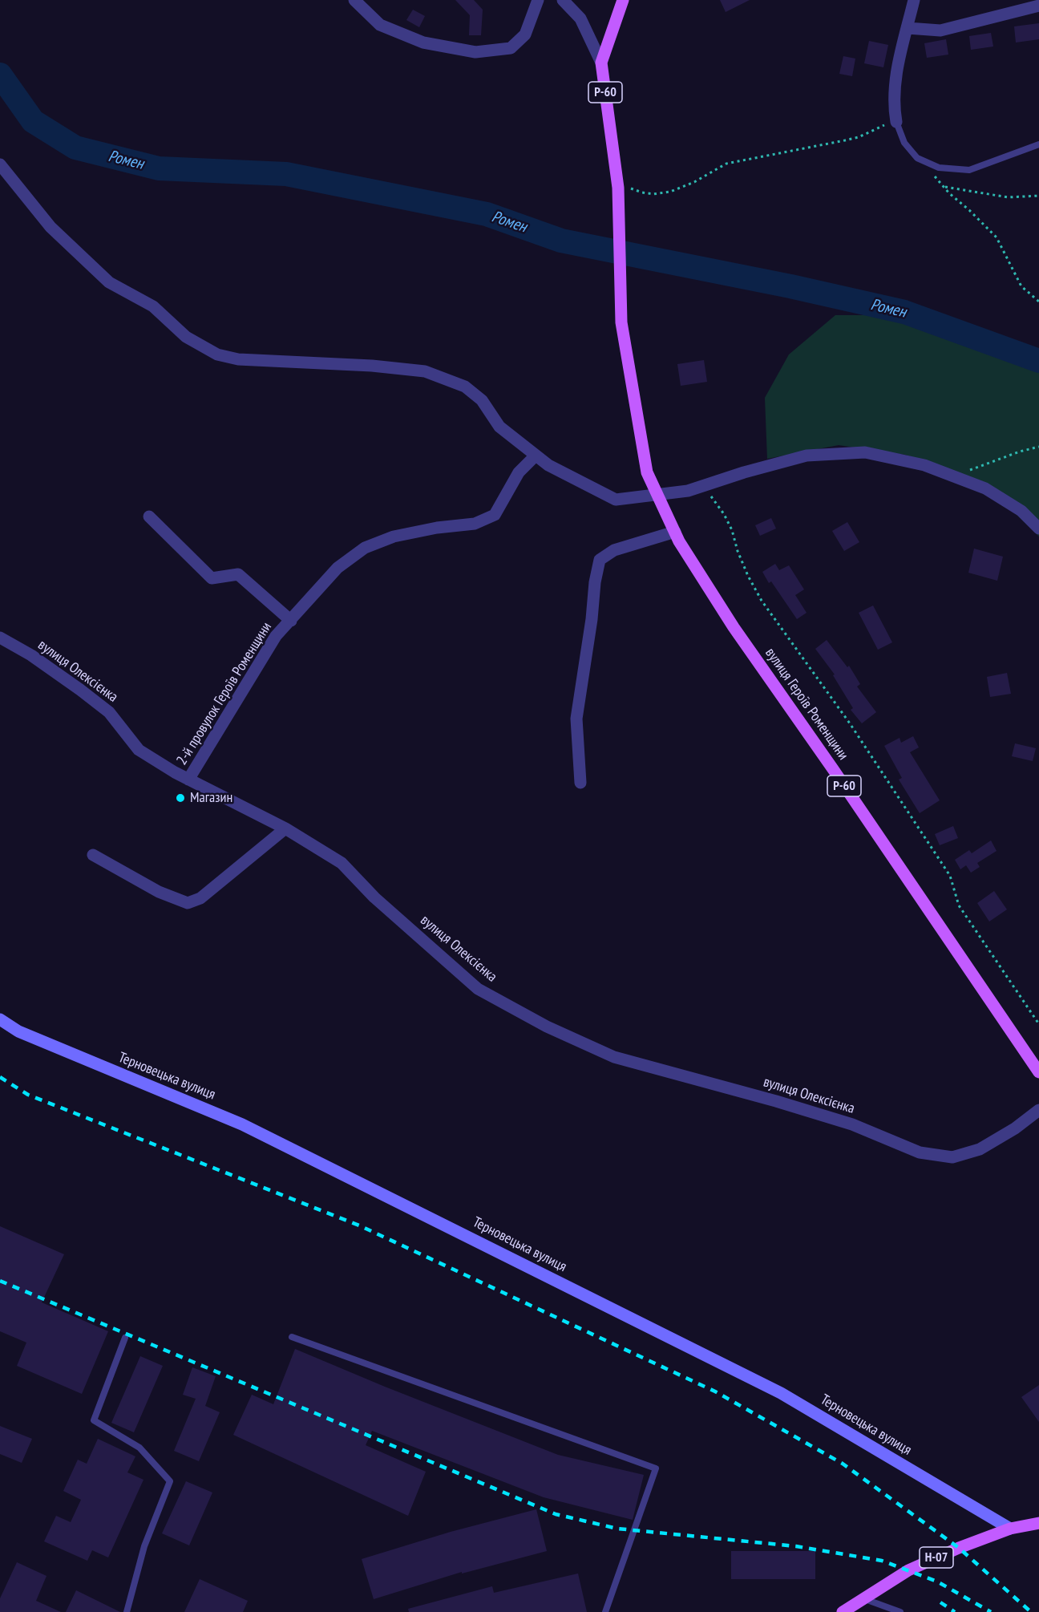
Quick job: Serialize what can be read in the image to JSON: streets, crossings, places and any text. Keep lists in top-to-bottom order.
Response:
{
  "streets": {
    "main road": [
      "Р-60",
      "вулиця Героїв Роменщини",
      "Терновецька вулиця",
      "Н-07"
    ],
    "street": ["вулиця Олексієнка", "2-й провулок Героїв Роменщини"]
  },
  "crossings": [
    ["Р-60", "вулиця Героїв Роменщини"],
    ["вулиця Олексієнка", "2-й провулок Героїв Роменщини"],
    ["Терновецька вулиця", "Н-07"]
  ],
  "water": ["Ромен"],
  "places": ["Магазин"]
}
